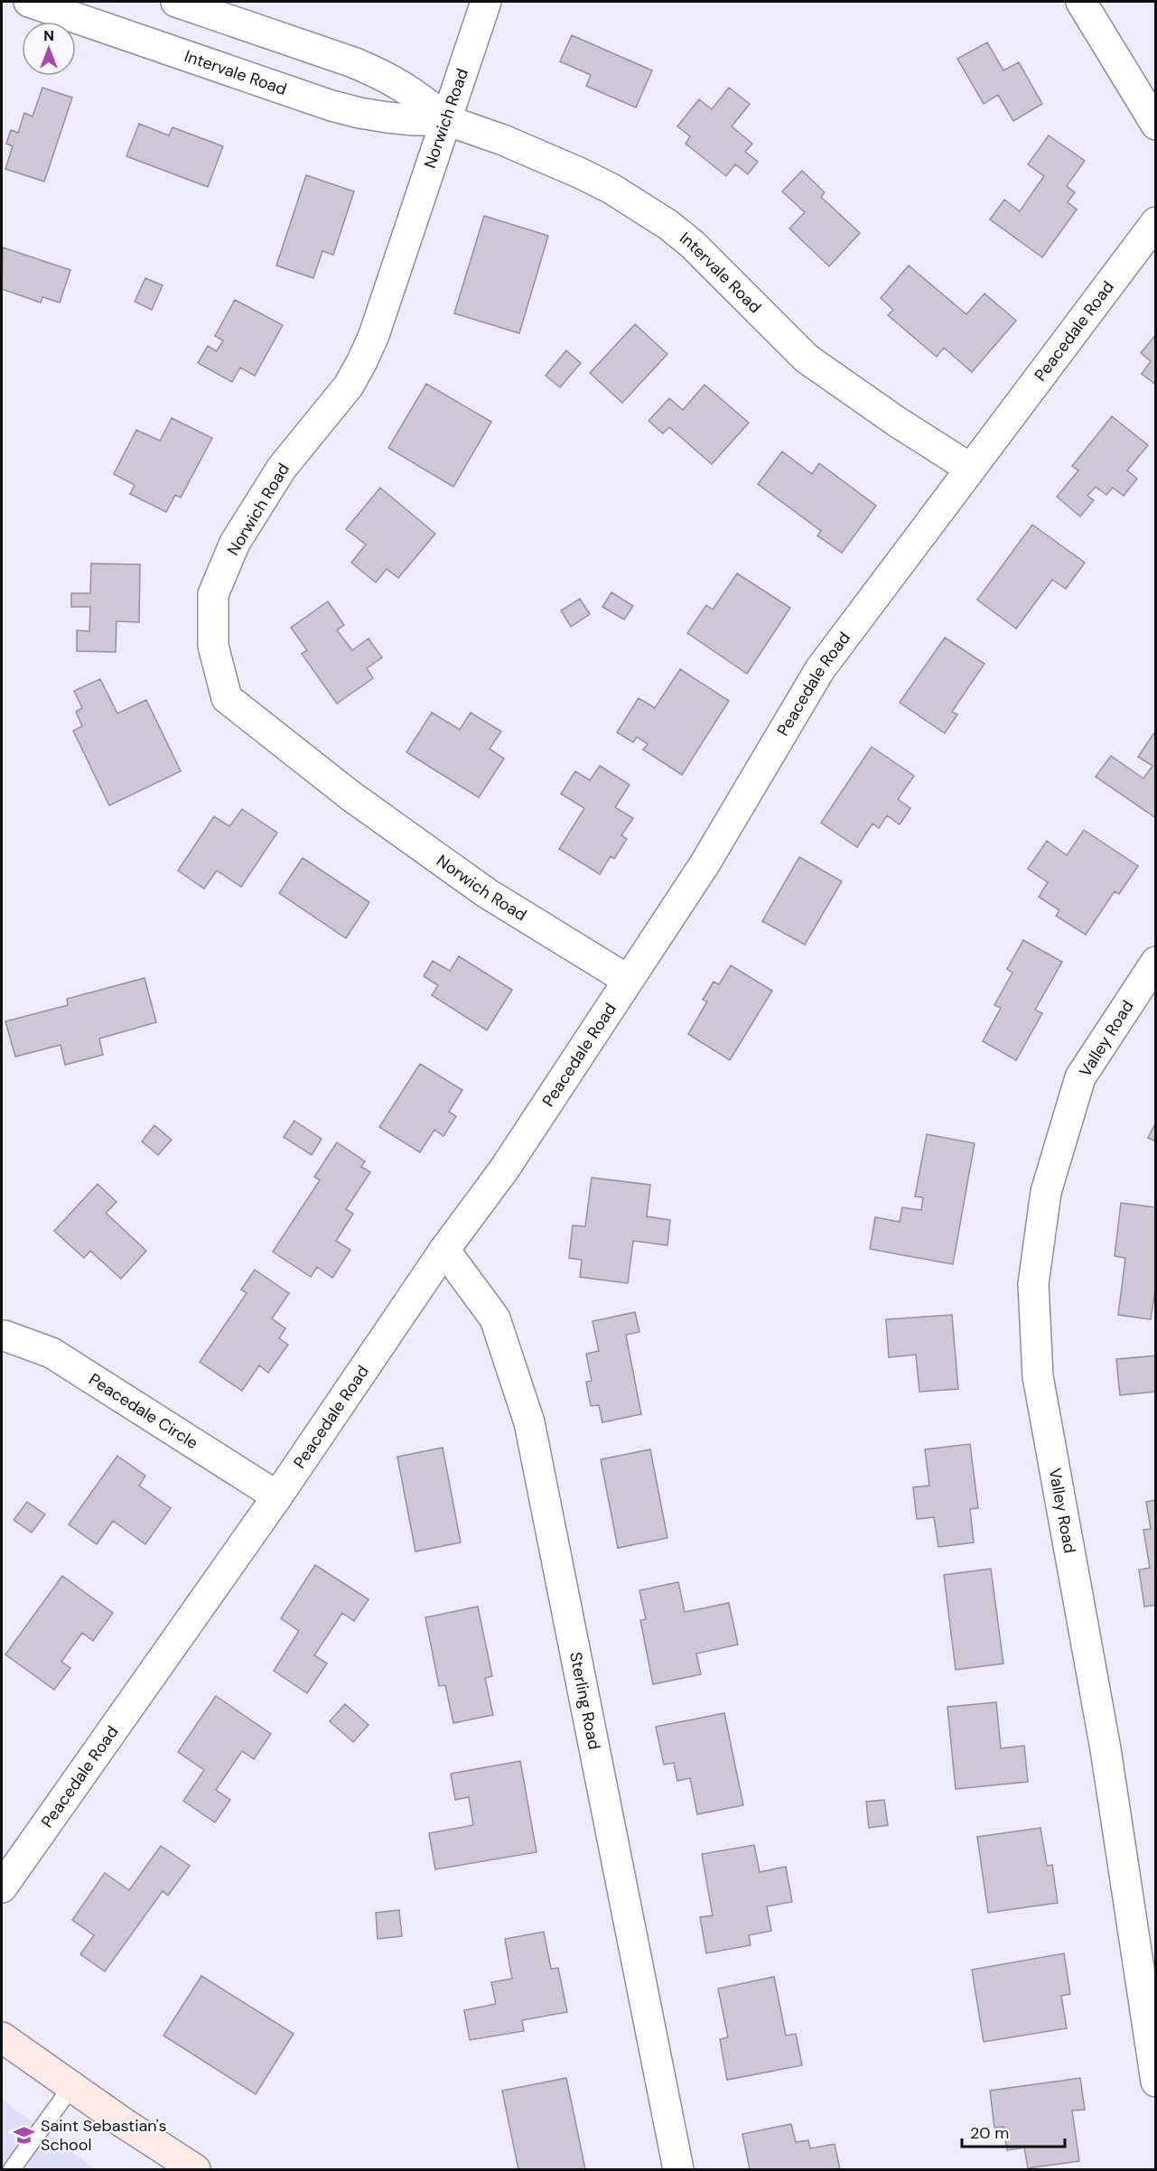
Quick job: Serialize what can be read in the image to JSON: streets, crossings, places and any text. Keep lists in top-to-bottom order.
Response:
{
  "streets": {
    "street": [
      "Intervale Road",
      "Norwich Road",
      "Peacedale Road",
      "Valley Road",
      "Peacedale Circle",
      "Sterling Road"
    ]
  },
  "crossings": [
    ["Intervale Road", "Norwich Road"],
    ["Intervale Road", "Peacedale Road"],
    ["Norwich Road", "Peacedale Road"],
    ["Peacedale Road", "Peacedale Circle"],
    ["Peacedale Road", "Sterling Road"]
  ],
  "places": {
    "school or university": ["Saint Sebastian's School"]
  },
  "scale_bar": "20 m",
  "north": "top"
}
